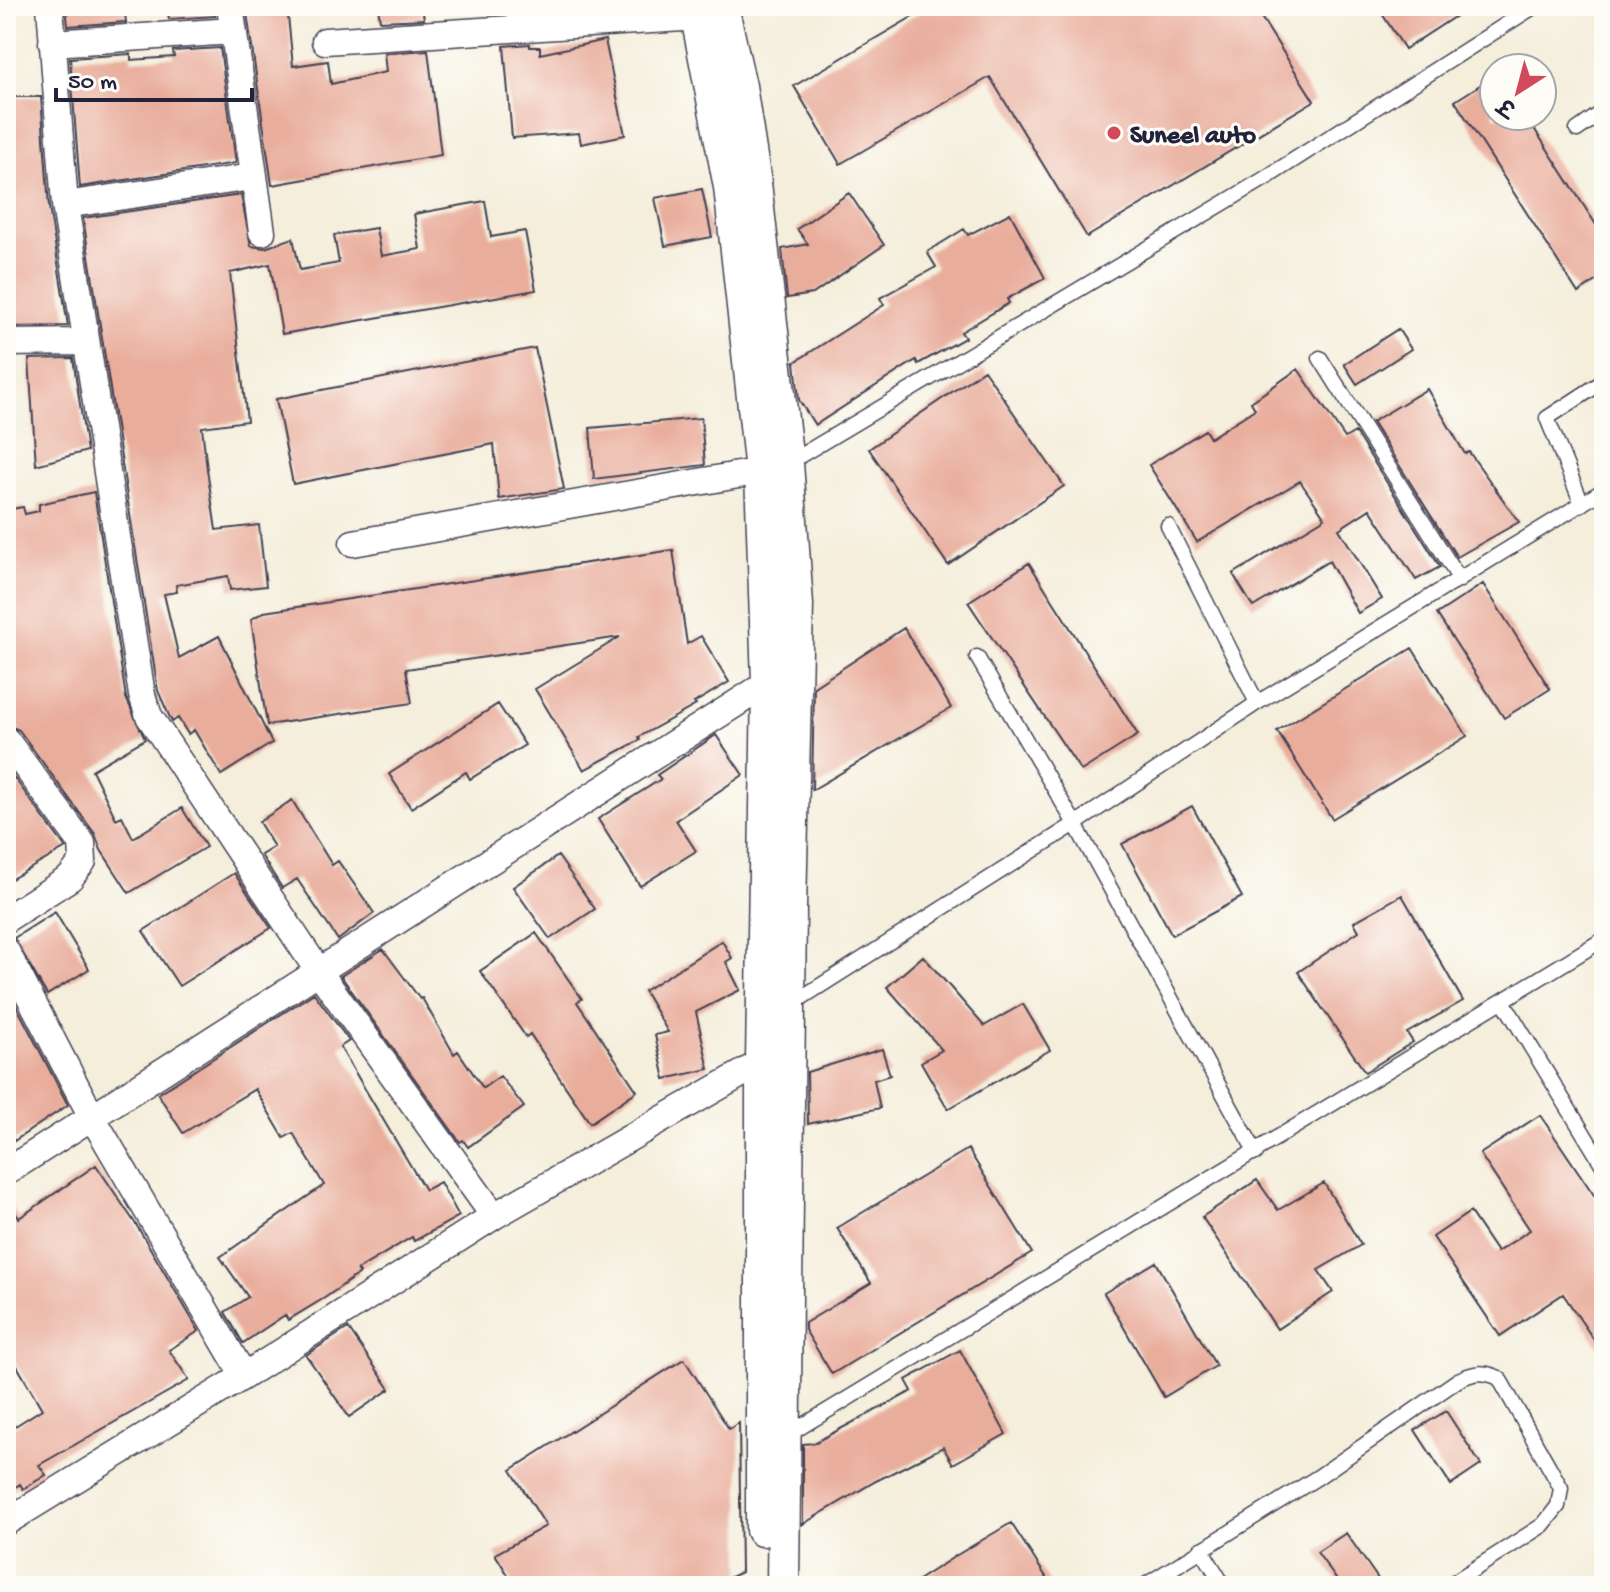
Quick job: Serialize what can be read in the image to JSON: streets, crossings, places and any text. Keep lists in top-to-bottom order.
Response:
{
  "places": ["Suneel auto"],
  "scale_bar": "50 m",
  "north": "bottom left"
}
